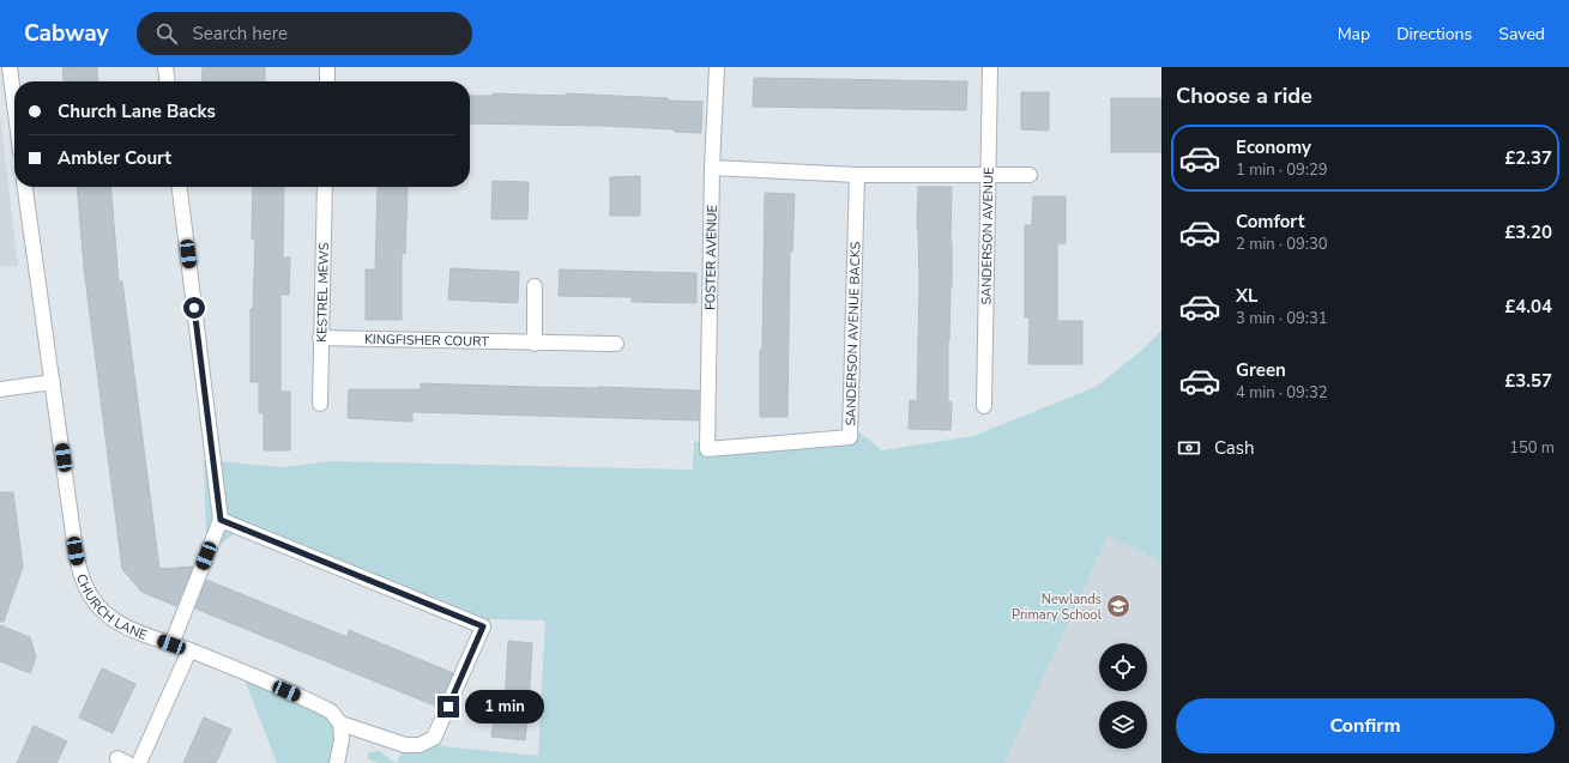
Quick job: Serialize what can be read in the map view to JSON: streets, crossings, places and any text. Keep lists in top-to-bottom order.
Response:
{
  "streets": {
    "street": [
      "SANDERSON AVENUE",
      "FOSTER AVENUE",
      "KESTREL MEWS",
      "SANDERSON AVENUE BACKS",
      "KINGFISHER COURT",
      "CHURCH LANE"
    ]
  },
  "crossings": [
    ["FOSTER AVENUE", "SANDERSON AVENUE BACKS"],
    ["KESTREL MEWS", "KINGFISHER COURT"]
  ],
  "places": {
    "school or university": ["Newlands Primary School"]
  },
  "page": {
    "header": "Cabway",
    "search": "Search here",
    "nav": ["Map", "Directions", "Saved"],
    "heading": "Choose a ride",
    "banner": ["Church Lane Backs", "Ambler Court"],
    "list": [
      {
        "name": "Economy",
        "note": "1 min · 09:29",
        "value": "£2.37"
      },
      {
        "name": "Comfort",
        "note": "2 min · 09:30",
        "value": "£3.20"
      },
      {
        "name": "XL",
        "note": "3 min · 09:31",
        "value": "£4.04"
      },
      {
        "name": "Green",
        "note": "4 min · 09:32",
        "value": "£3.57"
      }
    ],
    "pay": ["Cash", "150 m"],
    "buttons": "Confirm",
    "bubble": "1 min"
  }
}
